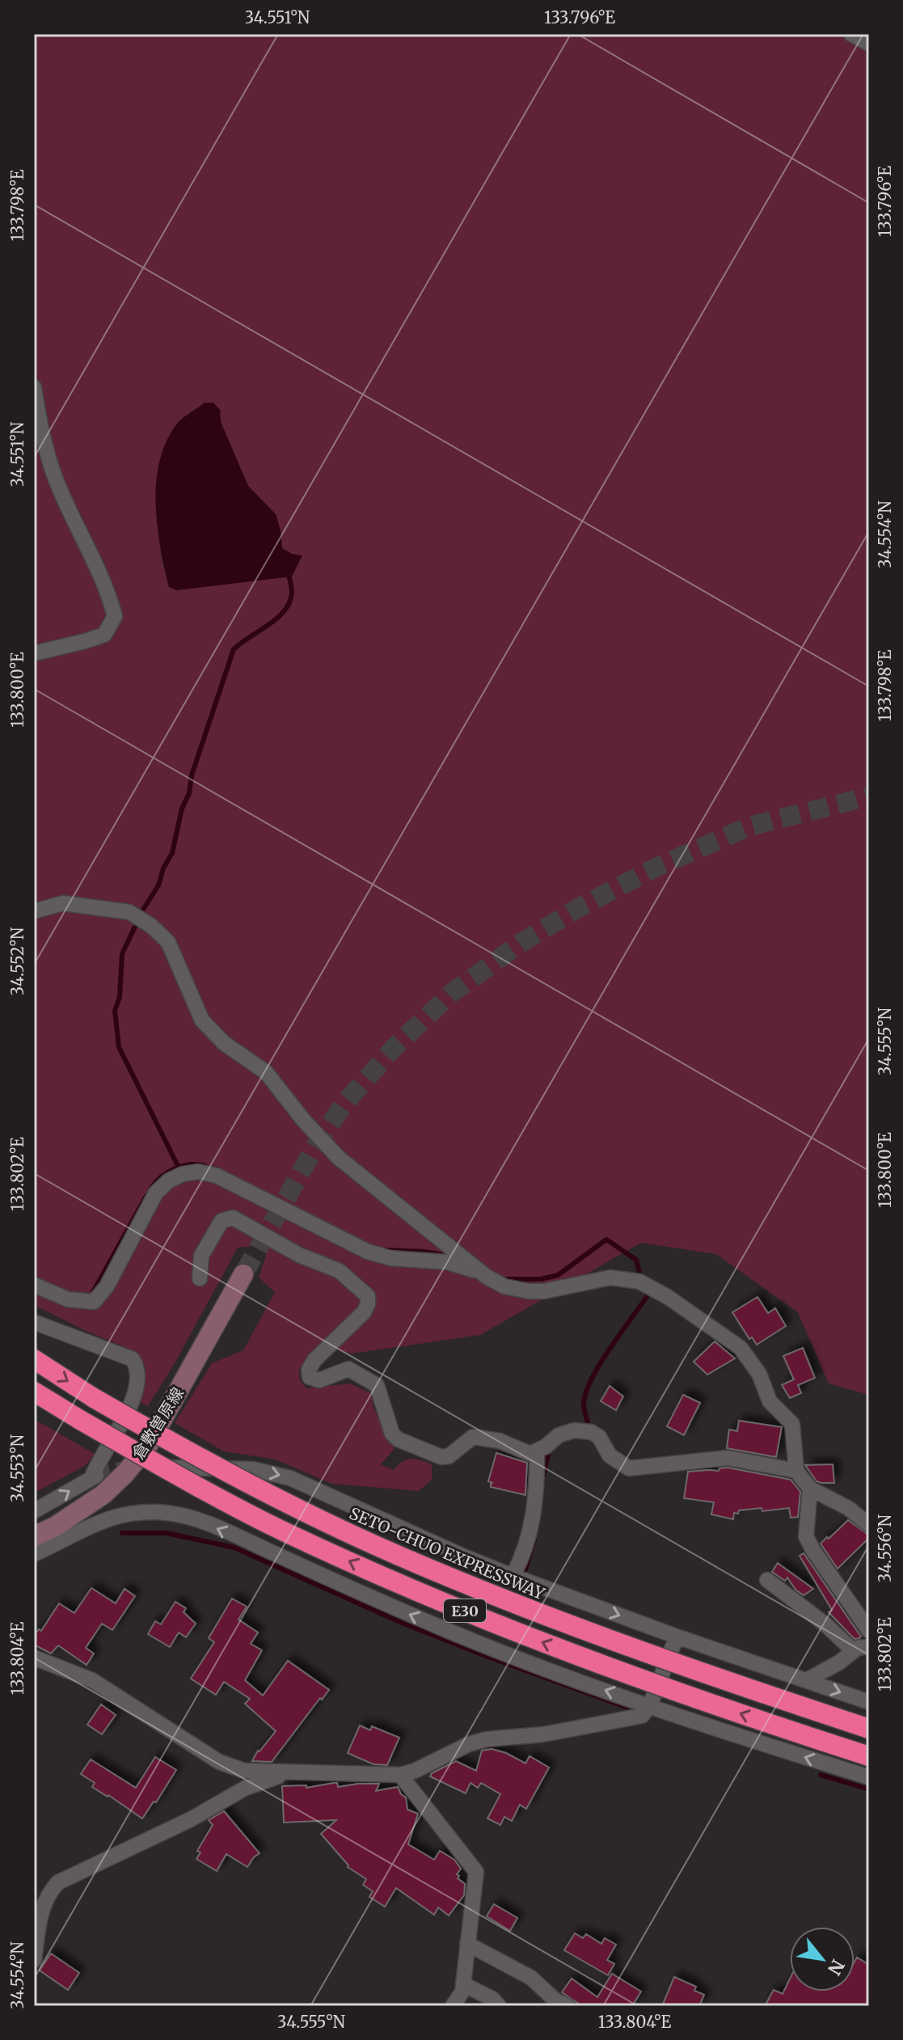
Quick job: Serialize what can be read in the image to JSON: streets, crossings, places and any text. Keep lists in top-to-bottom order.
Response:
{
  "streets": {
    "highway": ["SETO-CHUO EXPRESSWAY", "E30"],
    "street": ["倉敷曽原線"]
  },
  "north": "bottom right",
  "coordinates": [
    "34.551°N",
    "133.796°E",
    "133.798°E",
    "34.554°N",
    "133.800°E",
    "34.552°N",
    "34.555°N",
    "133.802°E",
    "34.553°N",
    "34.556°N",
    "133.804°E"
  ]
}
